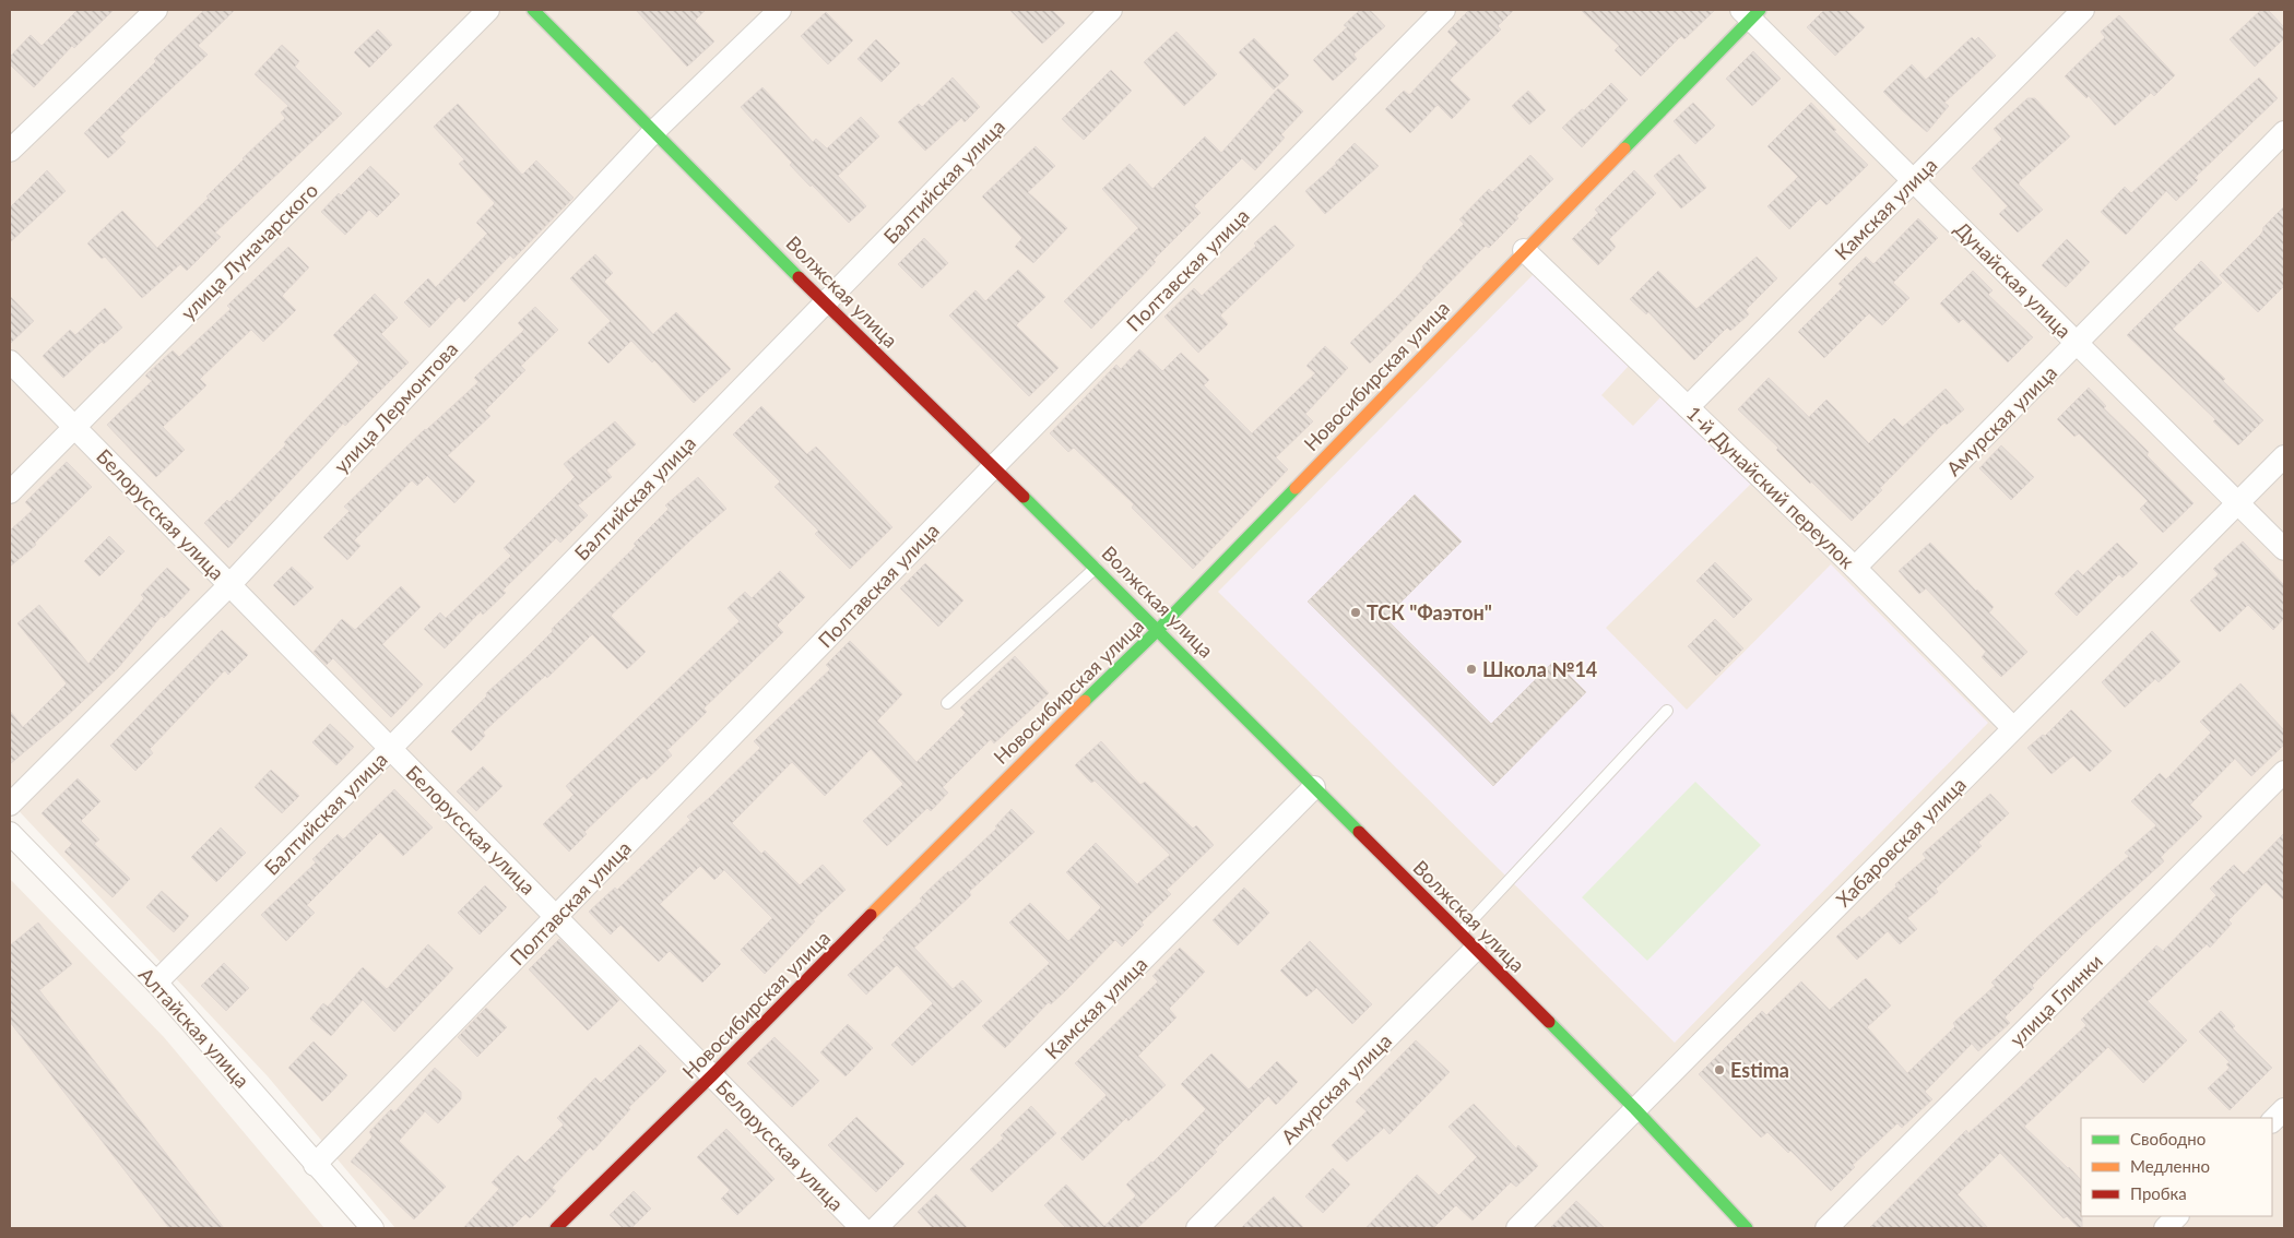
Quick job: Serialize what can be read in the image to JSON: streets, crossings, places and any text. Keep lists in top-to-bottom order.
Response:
{
  "streets": {
    "street": [
      "Балтийская улица",
      "Камская улица",
      "улица Луначарского",
      "Полтавская улица",
      "Дунайская улица",
      "Волжская улица",
      "Новосибирская улица",
      "улица Лермонтова",
      "Амурская улица",
      "1-й Дунайский переулок",
      "Белорусская улица",
      "Хабаровская улица",
      "улица Глинки",
      "Алтайская улица"
    ]
  },
  "crossings": [
    ["Балтийская улица", "Волжская улица"],
    ["Балтийская улица", "Белорусская улица"],
    ["Балтийская улица", "Алтайская улица"],
    ["Камская улица", "Дунайская улица"],
    ["Камская улица", "Волжская улица"],
    ["Камская улица", "1-й Дунайский переулок"],
    ["улица Луначарского", "Белорусская улица"],
    ["Полтавская улица", "Волжская улица"],
    ["Полтавская улица", "Белорусская улица"],
    ["Полтавская улица", "Алтайская улица"],
    ["Дунайская улица", "Новосибирская улица"],
    ["Дунайская улица", "Амурская улица"],
    ["Дунайская улица", "Хабаровская улица"],
    ["Волжская улица", "Новосибирская улица"],
    ["Волжская улица", "улица Лермонтова"],
    ["Волжская улица", "Амурская улица"],
    ["Волжская улица", "Хабаровская улица"],
    ["Новосибирская улица", "1-й Дунайский переулок"],
    ["Новосибирская улица", "Белорусская улица"],
    ["улица Лермонтова", "Белорусская улица"],
    ["Амурская улица", "1-й Дунайский переулок"],
    ["1-й Дунайский переулок", "Хабаровская улица"]
  ],
  "places": ["ТСК \"Фаэтон\"", "Школа №14", "Estima"],
  "legend": ["Свободно", "Медленно", "Пробка"]
}
